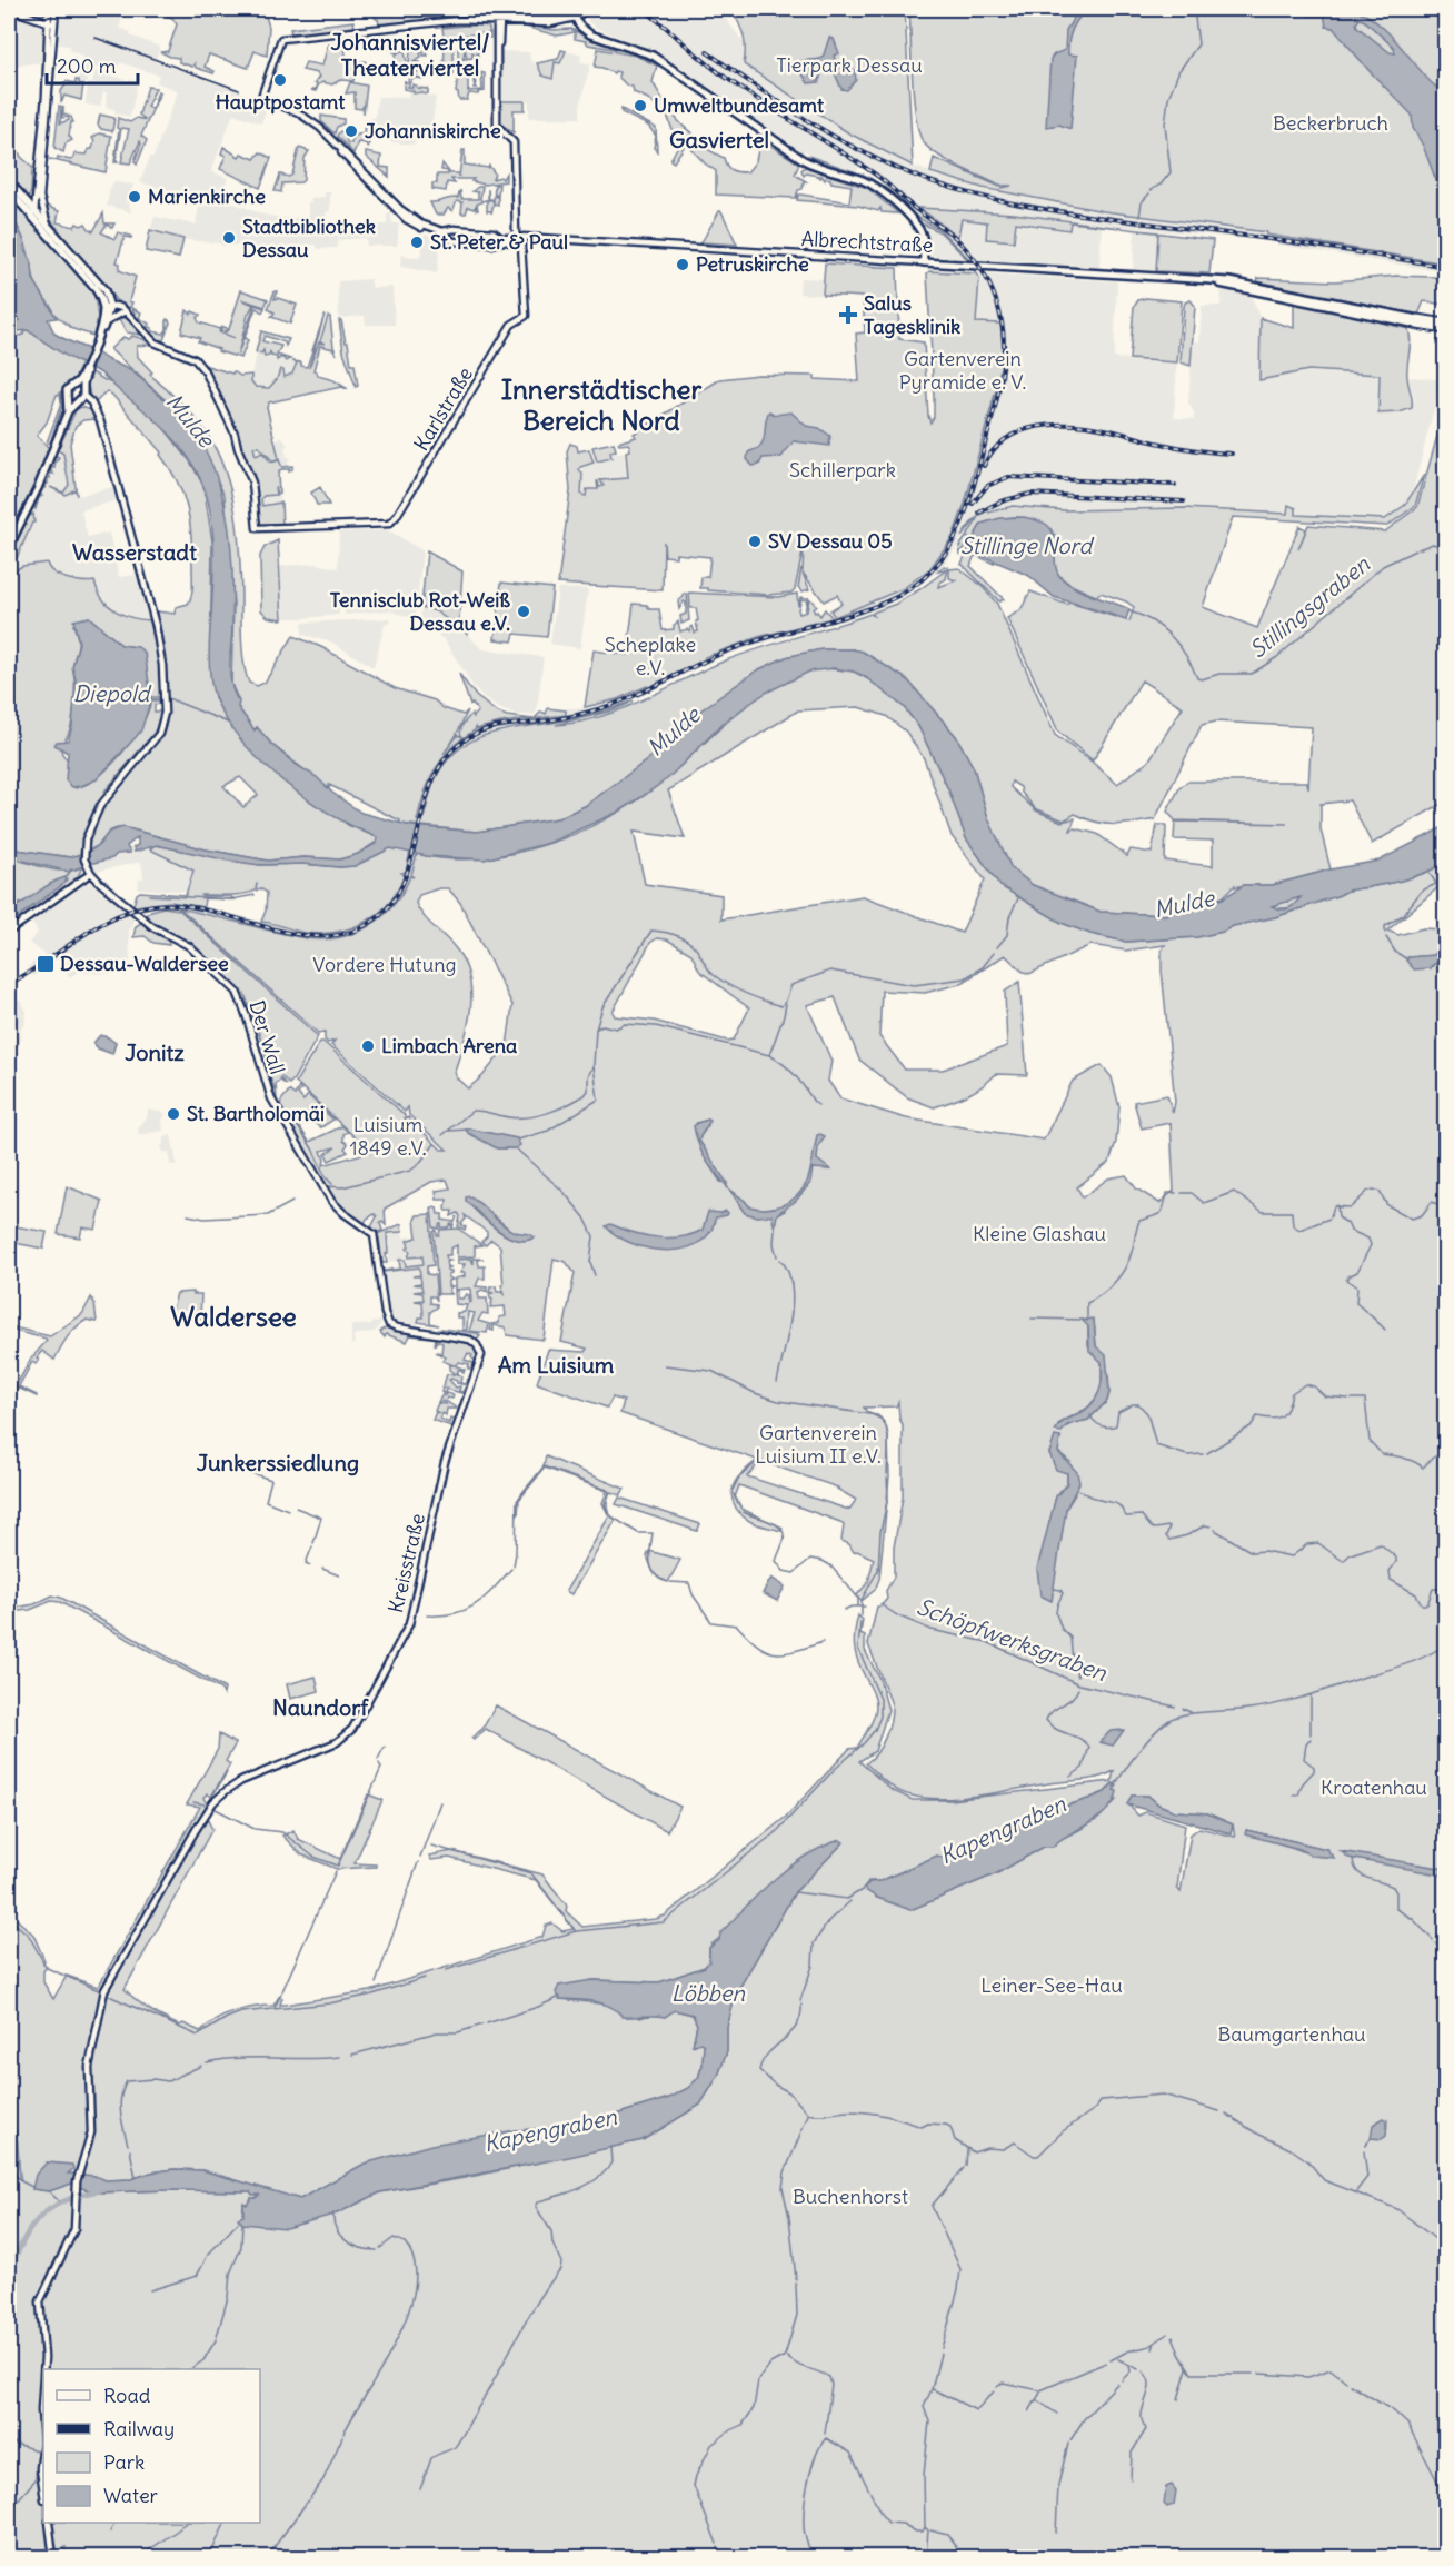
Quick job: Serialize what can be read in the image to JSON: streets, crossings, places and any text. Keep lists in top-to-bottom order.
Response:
{
  "streets": {
    "main road": [
      "Albrechtstraße",
      "Karlstraße",
      "Der Wall",
      "Kreisstraße"
    ]
  },
  "crossings": [
    ["Albrechtstraße", "Karlstraße"],
    ["Der Wall", "Kreisstraße"]
  ],
  "districts": [
    "Johannisviertel/ Theaterviertel",
    "Gasviertel",
    "Innerstädtischer Bereich Nord",
    "Wasserstadt",
    "Jonitz",
    "Waldersee",
    "Am Luisium",
    "Junkerssiedlung",
    "Naundorf"
  ],
  "water": [
    "Mulde",
    "Stillinge Nord",
    "Stillingsgraben",
    "Diepold",
    "Schöpfwerksgraben",
    "Kapengraben",
    "Löbben"
  ],
  "parks": [
    "Tierpark Dessau",
    "Beckerbruch",
    "Gartenverein Pyramide e. V.",
    "Schillerpark",
    "Scheplake e.V.",
    "Vordere Hutung",
    "Luisium 1849 e.V.",
    "Kleine Glashau",
    "Gartenverein Luisium II e.V.",
    "Kroatenhau",
    "Leiner-See-Hau",
    "Baumgartenhau",
    "Buchenhorst"
  ],
  "places": {
    "other": [
      "Hauptpostamt",
      "Umweltbundesamt",
      "Johanniskirche",
      "Marienkirche",
      "Stadtbibliothek Dessau",
      "St. Peter & Paul",
      "Petruskirche",
      "SV Dessau 05",
      "Tennisclub Rot-Weiß Dessau e.V.",
      "Limbach Arena",
      "St. Bartholomäi"
    ],
    "health": ["Salus Tagesklinik"],
    "transit": ["Dessau-Waldersee"]
  },
  "legend": [
    "Road",
    "Railway",
    "Park",
    "Water"
  ],
  "scale_bar": "200 m"
}
